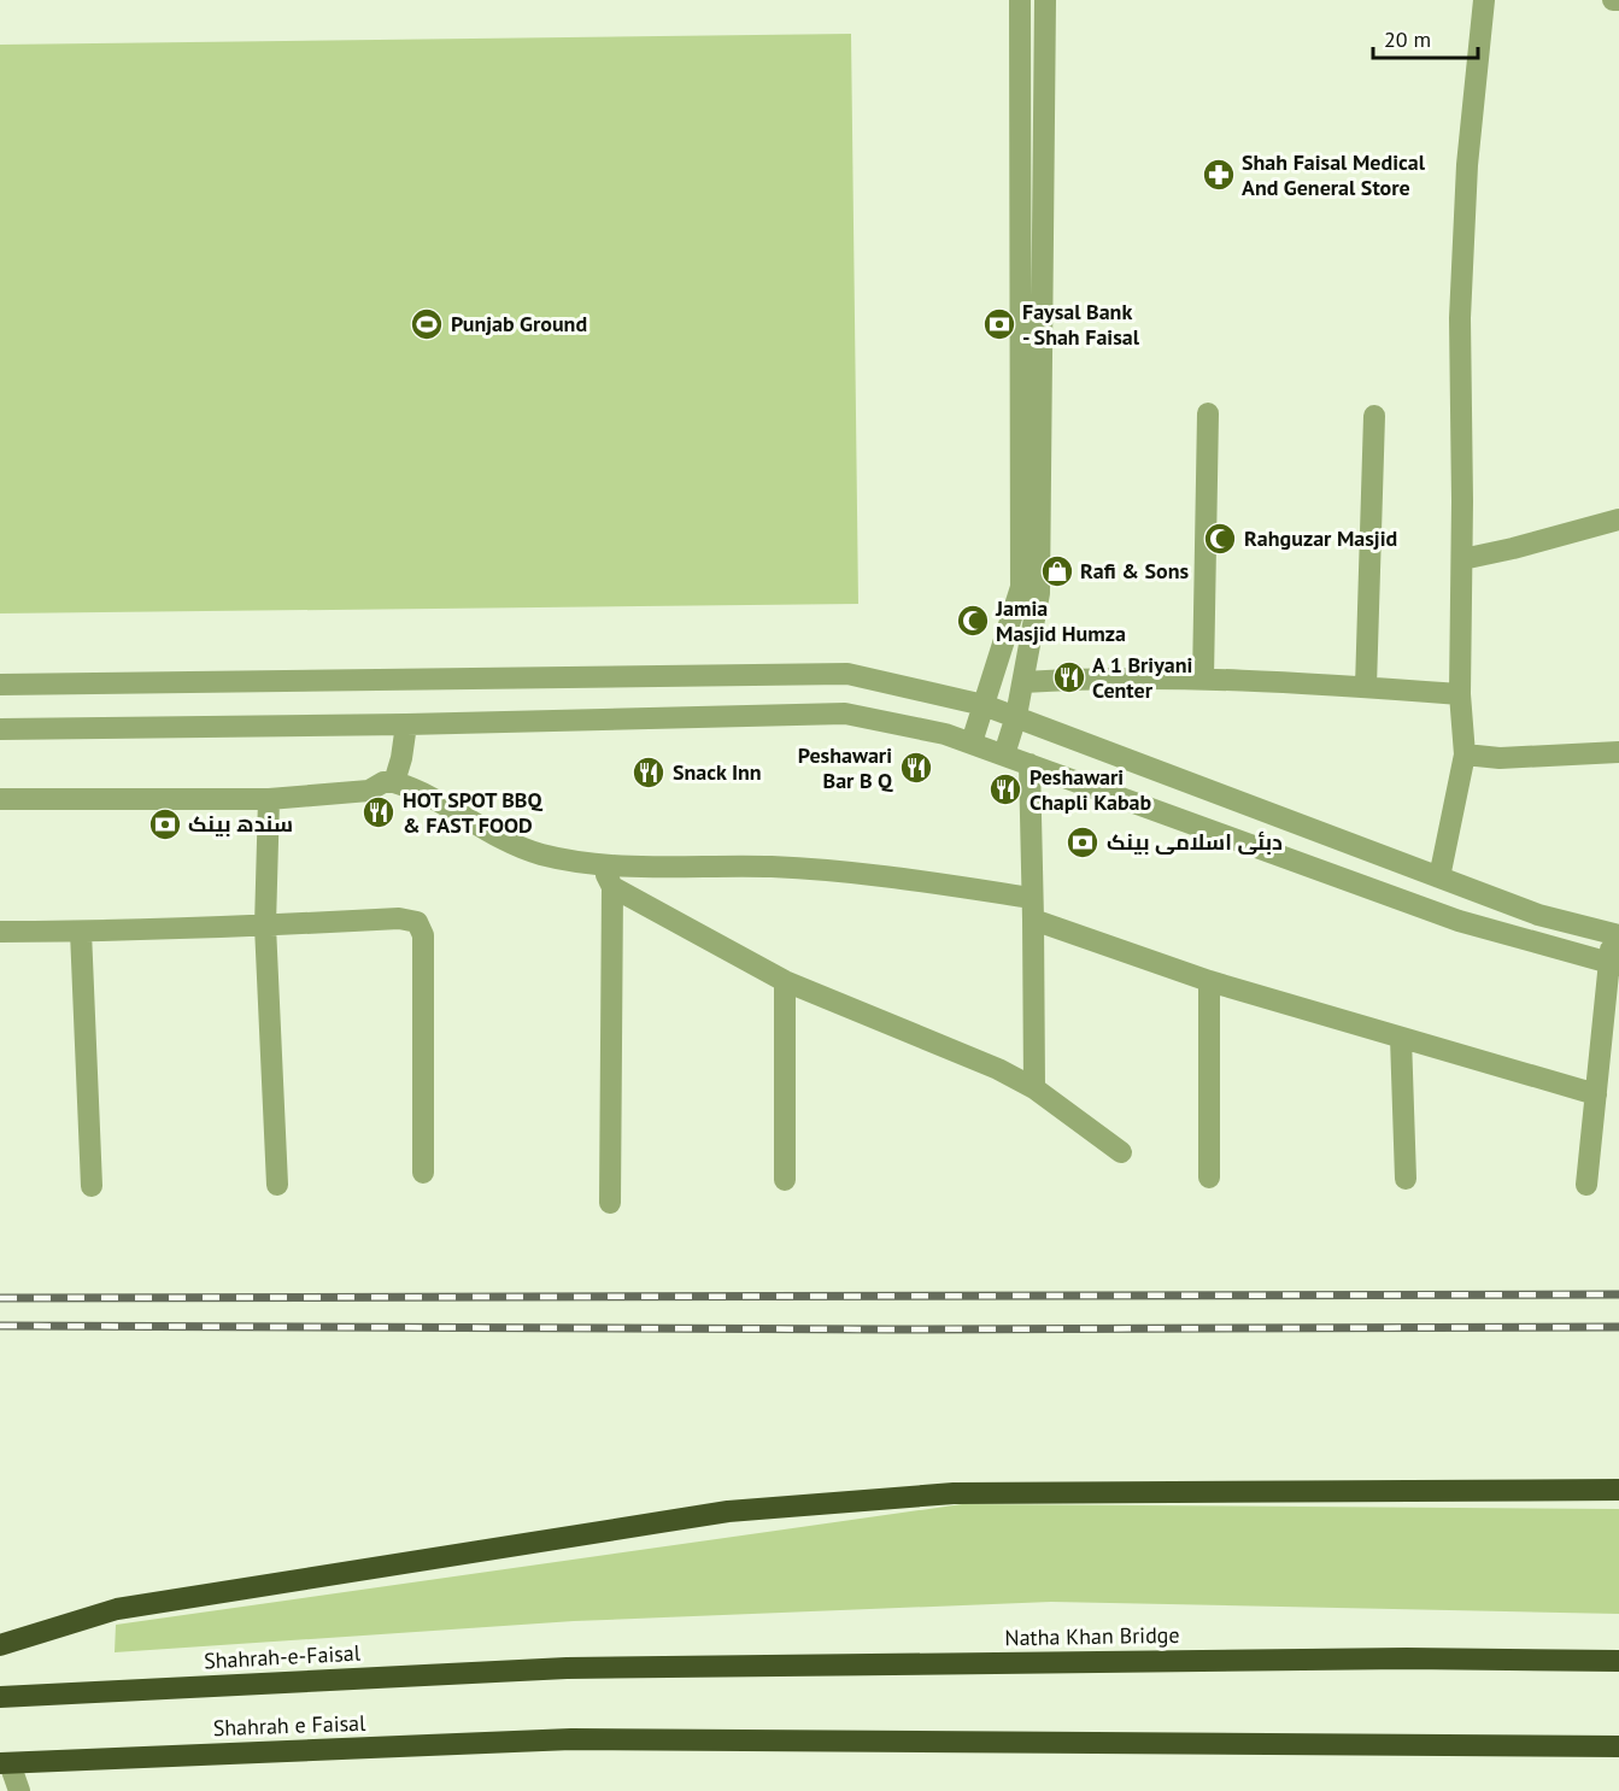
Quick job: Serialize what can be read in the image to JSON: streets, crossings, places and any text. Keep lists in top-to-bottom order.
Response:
{
  "streets": {
    "highway": ["Natha Khan Bridge", "Shahrah-e-Faisal", "Shahrah e Faisal"]
  },
  "crossings": [
    ["Natha Khan Bridge", "Shahrah-e-Faisal"]
  ],
  "places": {
    "pharmacy": ["Shah Faisal Medical And General Store"],
    "sports": ["Punjab Ground"],
    "bank": ["Faysal Bank - Shah Faisal", "سندھ بینک", "دبئی اسلامی بینک"],
    "mosque": ["Rahguzar Masjid", "Jamia Masjid Humza"],
    "shop": ["Rafi & Sons"],
    "restaurant": [
      "A 1 Briyani Center",
      "Peshawari Bar B Q",
      "Snack Inn",
      "Peshawari Chapli Kabab",
      "HOT SPOT BBQ & FAST FOOD"
    ]
  },
  "scale_bar": "20 m"
}
